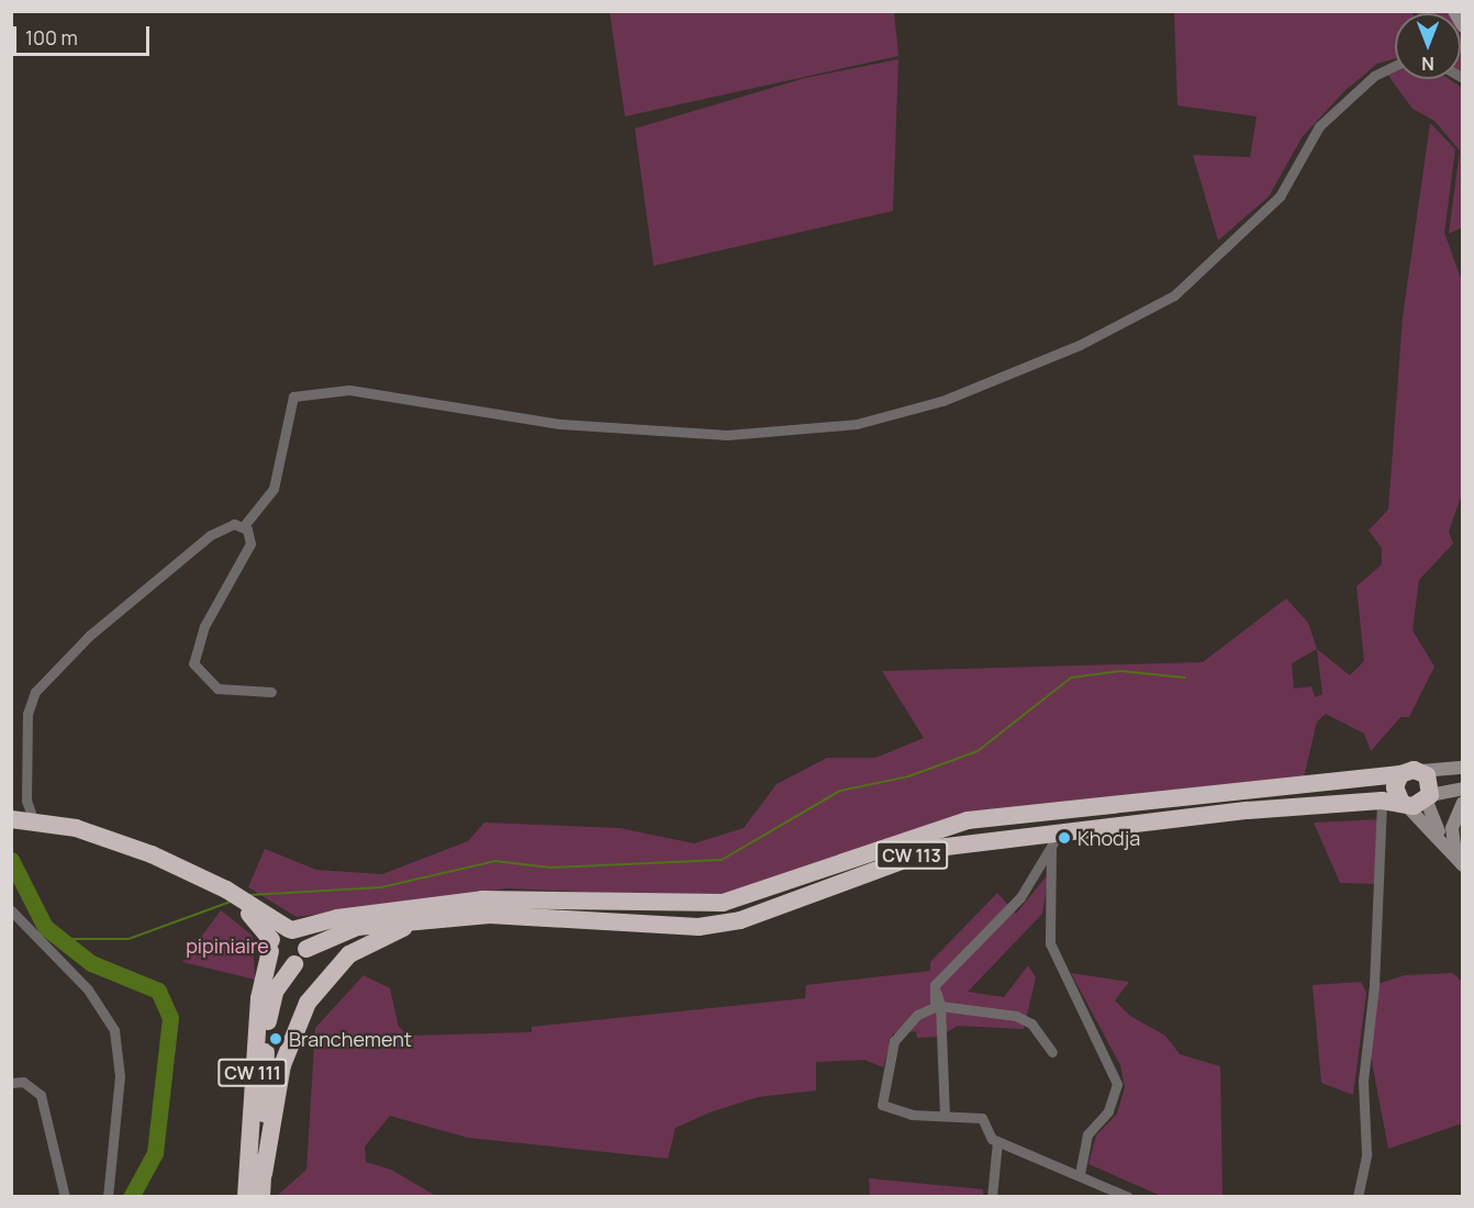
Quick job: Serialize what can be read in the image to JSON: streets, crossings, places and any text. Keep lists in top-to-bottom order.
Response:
{
  "streets": {
    "highway": ["CW 113", "CW 111"]
  },
  "parks": ["pipiniaire"],
  "places": ["Khodja", "Branchement"],
  "scale_bar": "100 m",
  "north": "bottom"
}
